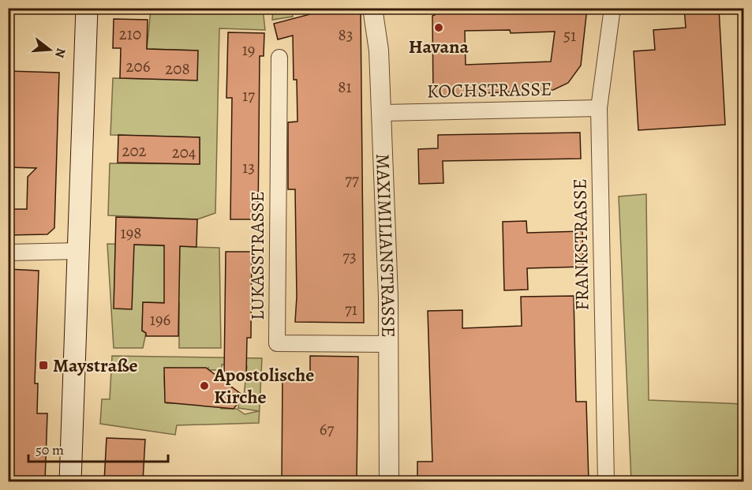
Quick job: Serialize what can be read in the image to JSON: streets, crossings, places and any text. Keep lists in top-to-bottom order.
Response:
{
  "streets": {
    "street": [
      "KOCHSTRASSE",
      "MAXIMILIANSTRASSE",
      "FRANKSTRASSE",
      "LUKASSTRASSE"
    ]
  },
  "crossings": [
    ["KOCHSTRASSE", "MAXIMILIANSTRASSE"],
    ["KOCHSTRASSE", "FRANKSTRASSE"],
    ["MAXIMILIANSTRASSE", "LUKASSTRASSE"]
  ],
  "places": {
    "other": ["Havana", "Apostolische Kirche"],
    "transit": ["Maystraße"]
  },
  "house_numbers": [
    "210",
    "83",
    "51",
    "19",
    "206",
    "208",
    "81",
    "17",
    "202",
    "204",
    "13",
    "77",
    "198",
    "73",
    "71",
    "196",
    "67"
  ],
  "scale_bar": "50 m",
  "north": "right"
}
